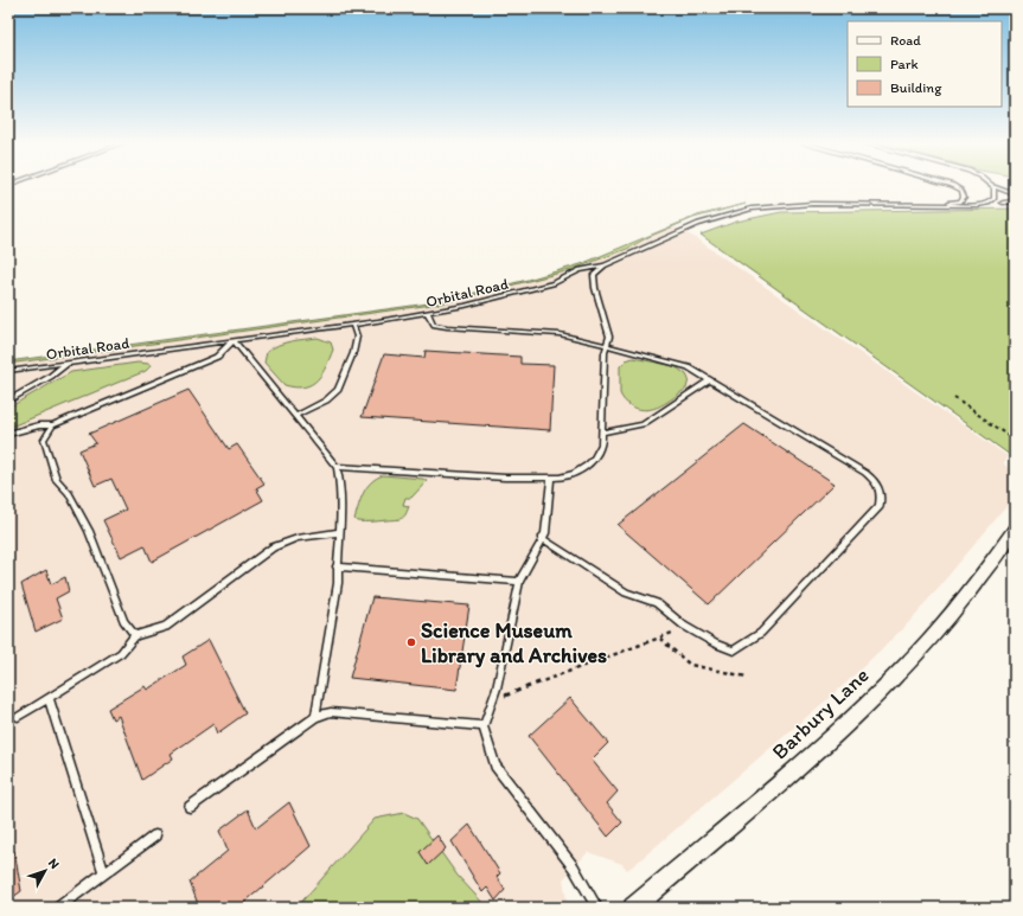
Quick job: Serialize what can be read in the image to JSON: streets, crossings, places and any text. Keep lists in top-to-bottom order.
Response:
{
  "streets": {
    "street": ["Barbury Lane"],
    "lane": ["Orbital Road"]
  },
  "places": ["Science Museum Library and Archives"],
  "legend": ["Road", "Park", "Building"],
  "north": "top right"
}
